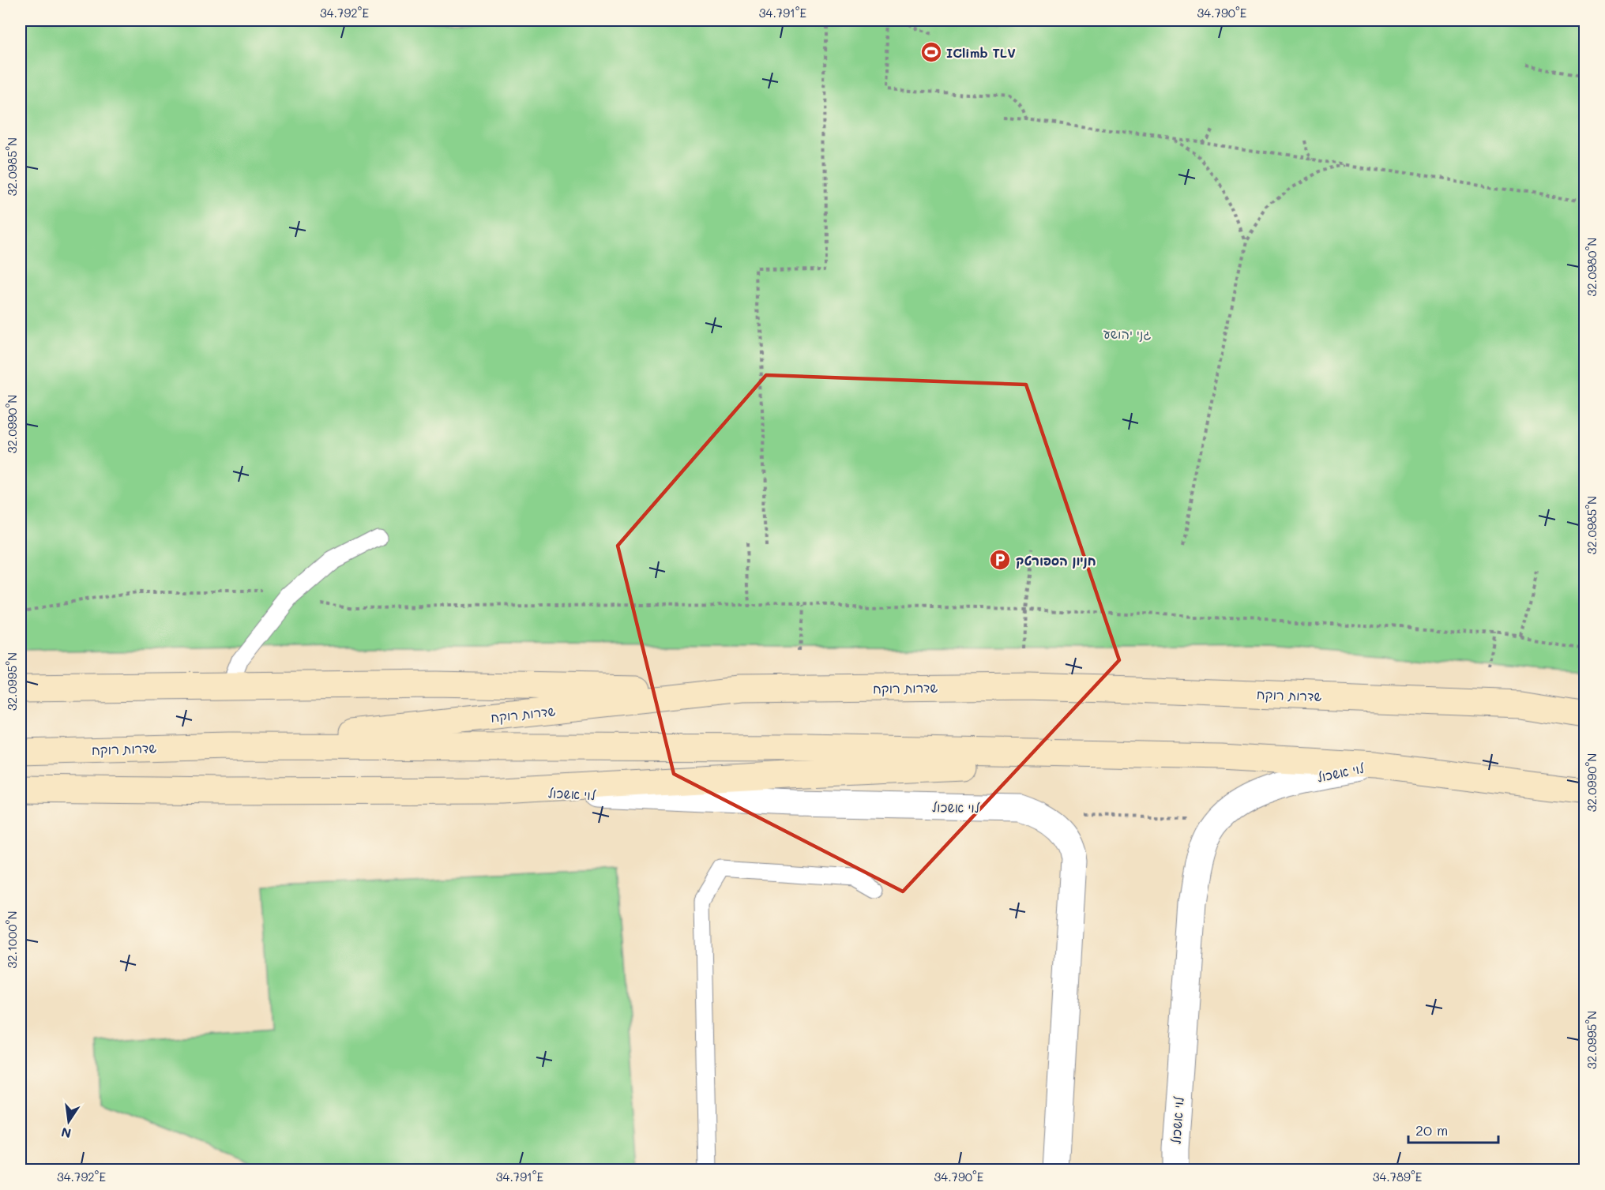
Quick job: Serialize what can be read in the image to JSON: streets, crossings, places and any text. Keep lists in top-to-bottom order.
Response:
{
  "streets": {
    "main road": ["שדרות רוקח"],
    "street": ["לוי אשכול"]
  },
  "crossings": [
    ["שדרות רוקח", "לוי אשכול"]
  ],
  "parks": ["גני יהושע"],
  "places": {
    "sports": ["IClimb TLV"],
    "parking": ["חניון הספורטק"]
  },
  "scale_bar": "20 m",
  "north": "bottom",
  "coordinates": [
    "34.792°E",
    "34.791°E",
    "34.790°E",
    "32.0985°N",
    "32.0980°N",
    "32.0990°N",
    "32.0995°N",
    "32.1000°N",
    "34.789°E"
  ]
}
